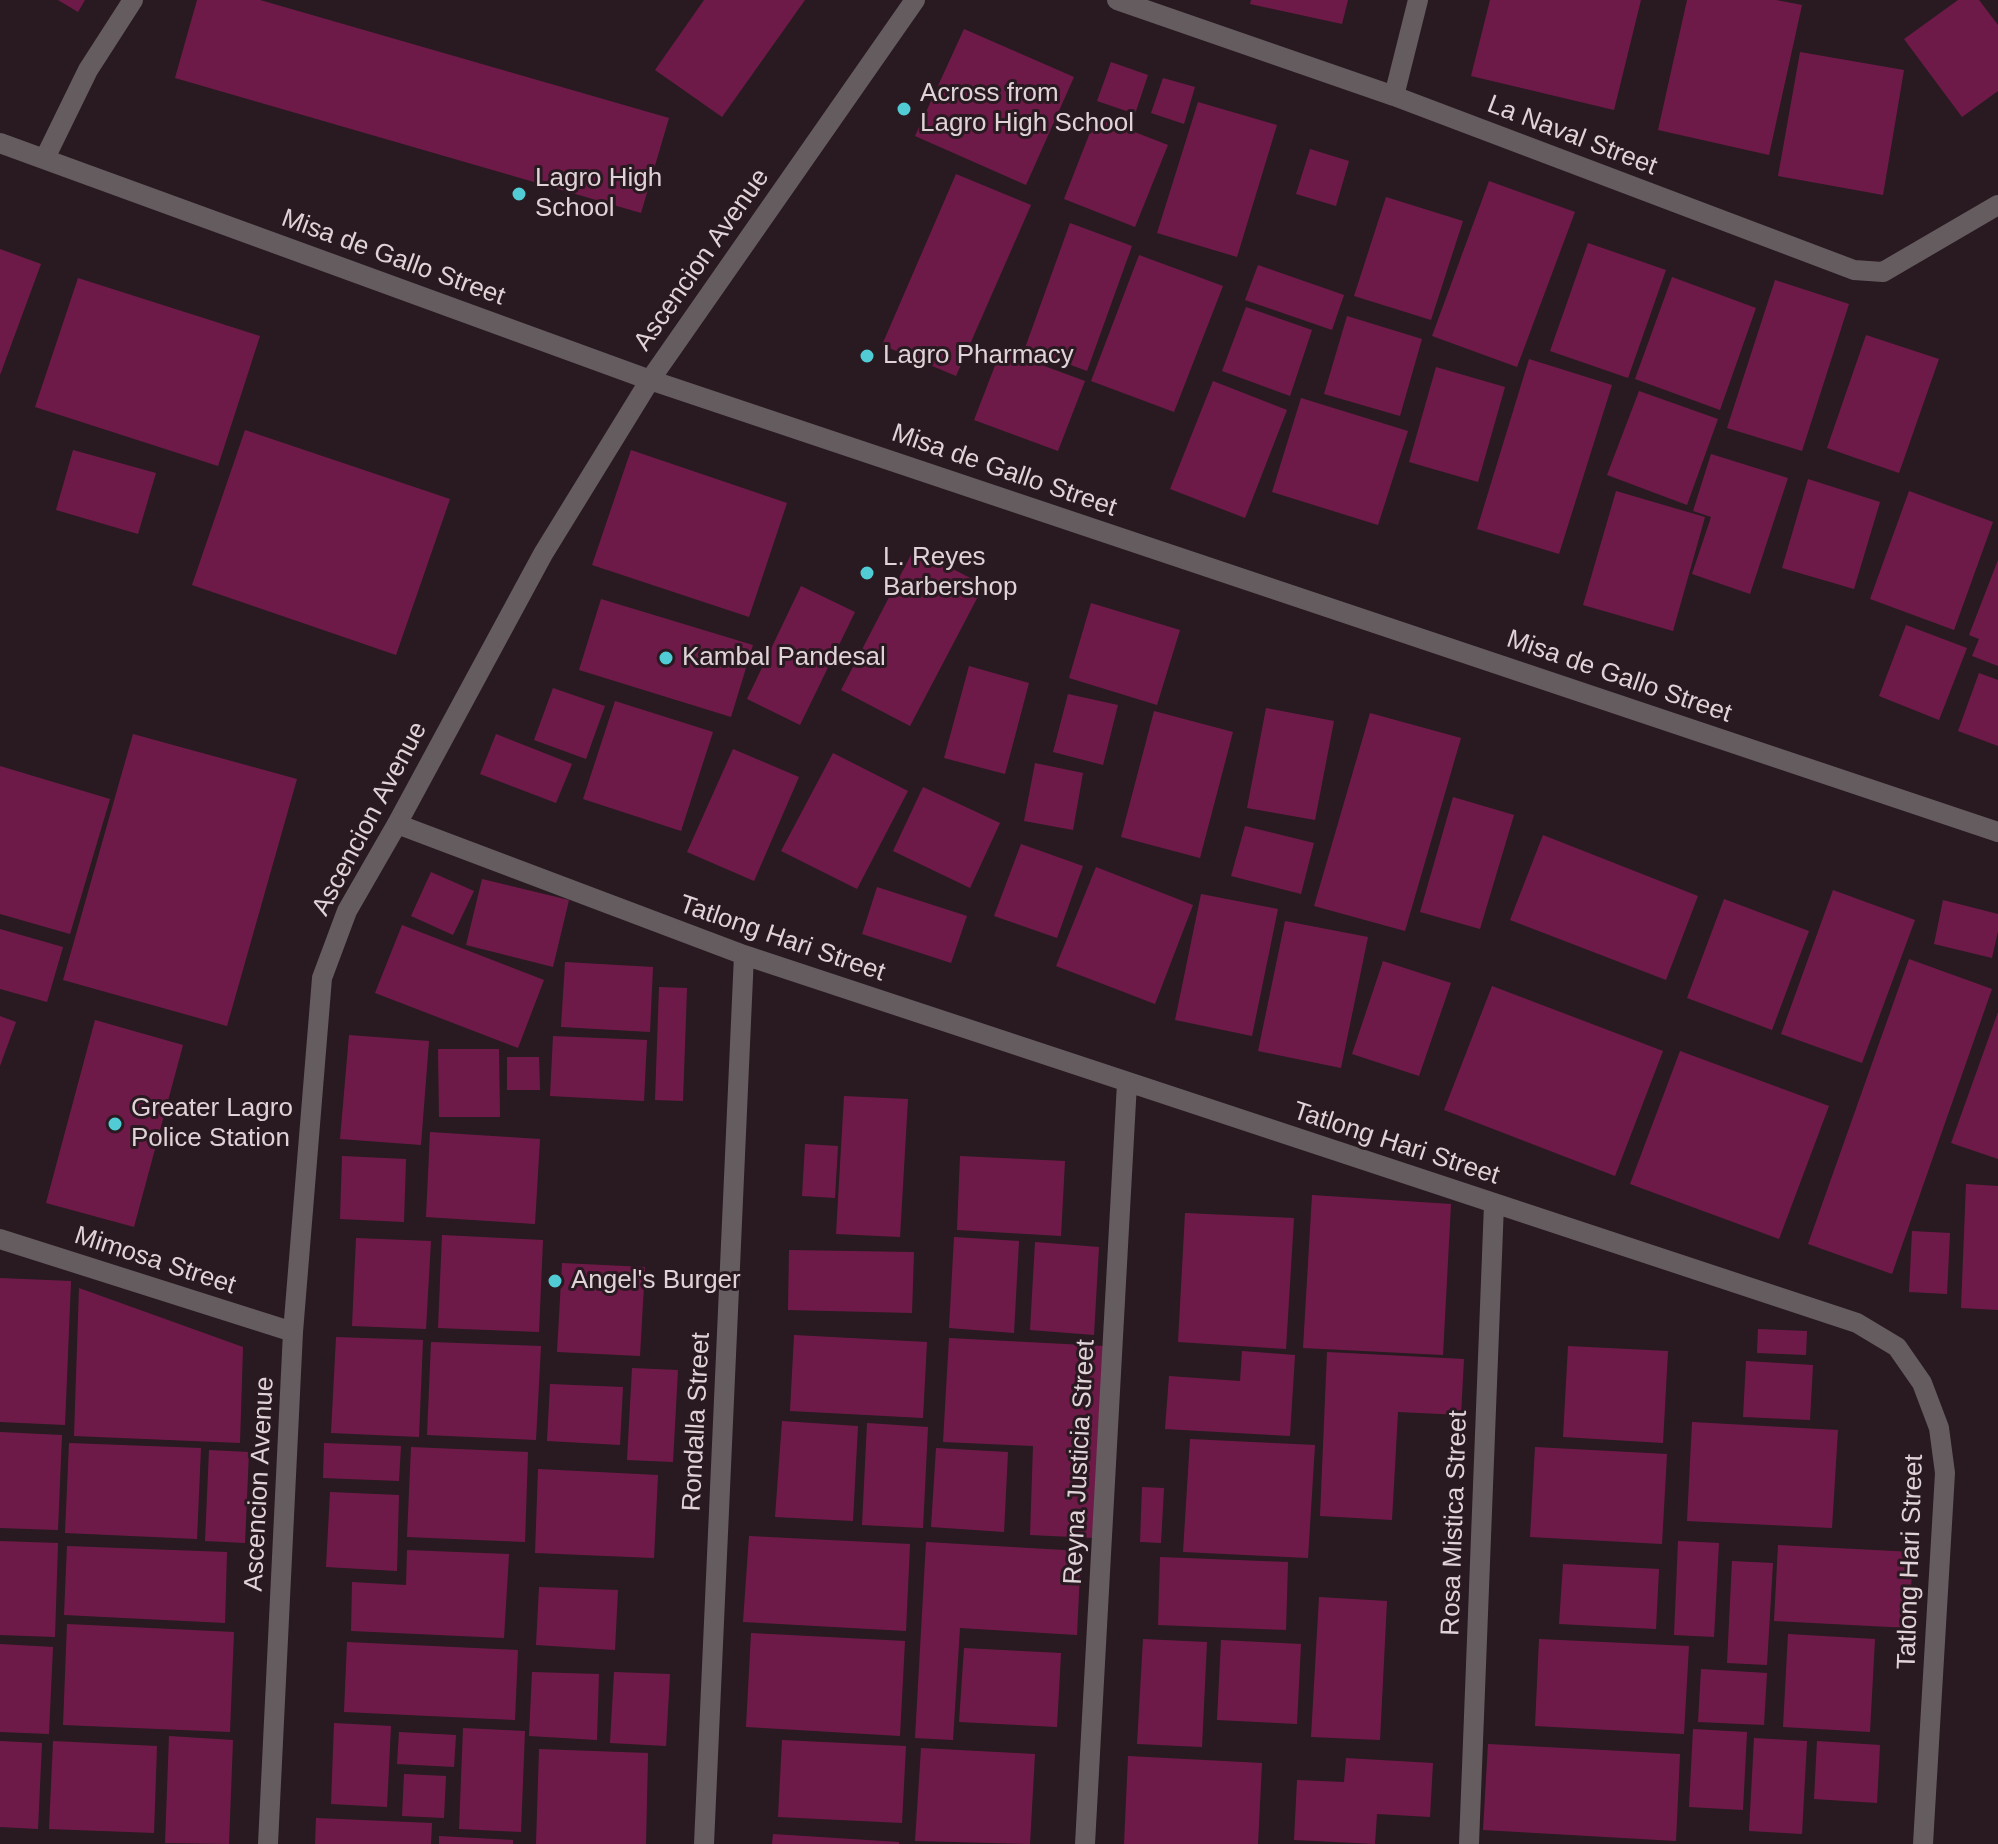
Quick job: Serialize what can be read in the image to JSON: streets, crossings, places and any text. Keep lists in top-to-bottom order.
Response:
{
  "streets": {
    "street": [
      "La Naval Street",
      "Misa de Gallo Street",
      "Ascencion Avenue",
      "Tatlong Hari Street",
      "Mimosa Street",
      "Rondalla Street",
      "Reyna Justicia Street",
      "Rosa Mistica Street"
    ]
  },
  "crossings": [
    ["Misa de Gallo Street", "Ascencion Avenue"],
    ["Ascencion Avenue", "Tatlong Hari Street"],
    ["Ascencion Avenue", "Mimosa Street"],
    ["Tatlong Hari Street", "Rondalla Street"],
    ["Tatlong Hari Street", "Reyna Justicia Street"],
    ["Tatlong Hari Street", "Rosa Mistica Street"]
  ],
  "places": [
    "Across from Lagro High School",
    "Lagro High School",
    "Lagro Pharmacy",
    "L. Reyes Barbershop",
    "Kambal Pandesal",
    "Greater Lagro Police Station",
    "Angel's Burger"
  ]
}
